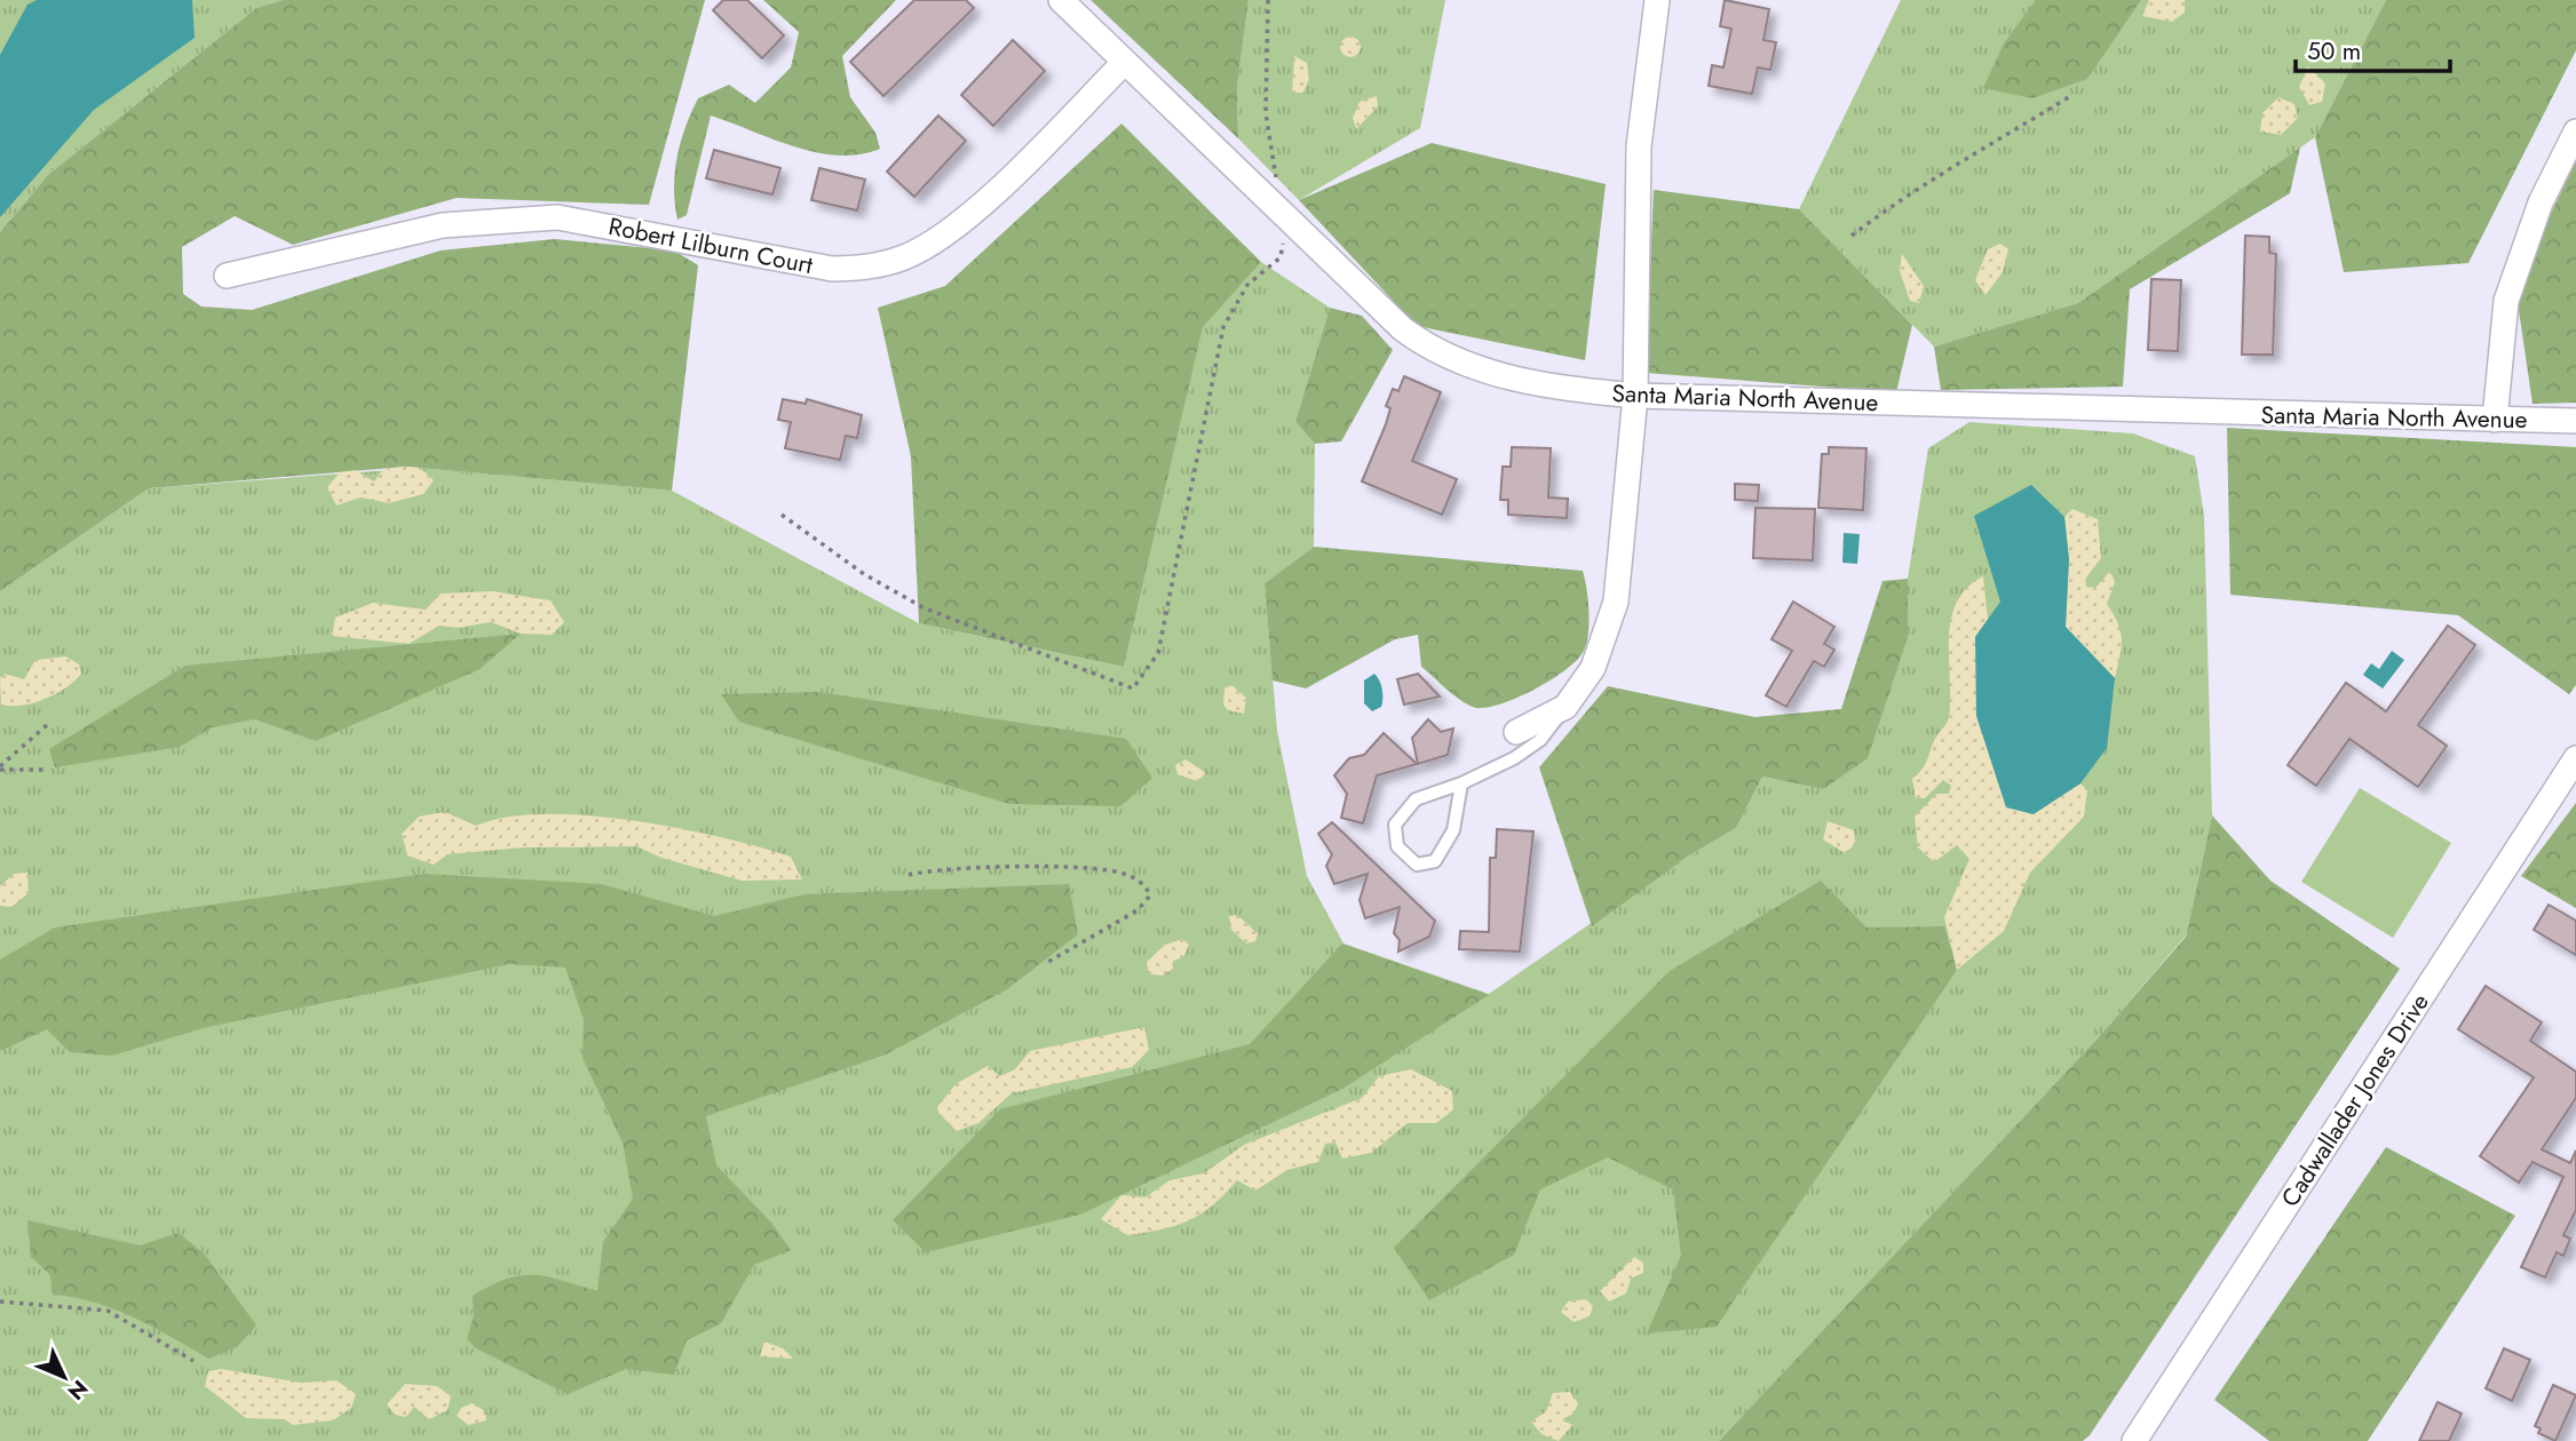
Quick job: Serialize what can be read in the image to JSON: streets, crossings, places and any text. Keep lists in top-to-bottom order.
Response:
{
  "streets": {
    "street": ["Robert Lilburn Court", "Santa Maria North Avenue", "Cadwallader Jones Drive"]
  },
  "crossings": [
    ["Robert Lilburn Court", "Santa Maria North Avenue"]
  ],
  "scale_bar": "50 m",
  "north": "bottom right"
}
